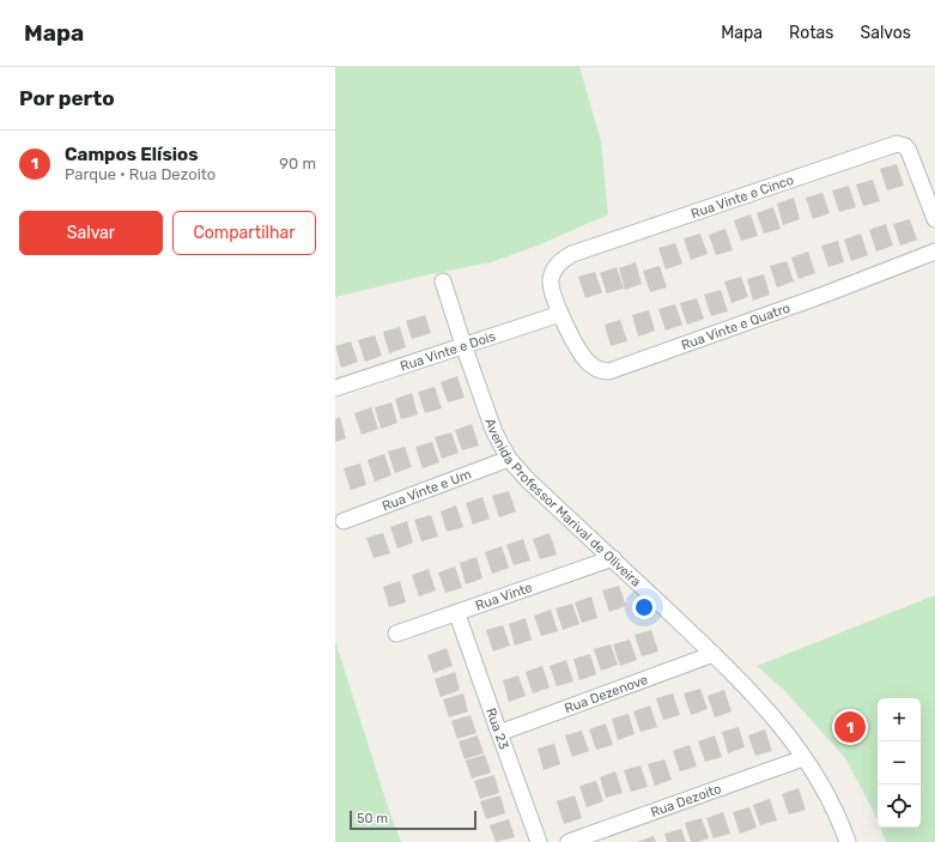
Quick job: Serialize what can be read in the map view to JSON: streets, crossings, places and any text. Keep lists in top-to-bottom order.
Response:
{
  "streets": {
    "street": [
      "Rua Vinte e Cinco",
      "Rua Vinte e Quatro",
      "Rua Vinte e Dois",
      "Rua Vinte e Um",
      "Avenida Professor Marival de Oliveira",
      "Rua Vinte",
      "Rua Dezenove",
      "Rua 23",
      "Rua Dezoito"
    ]
  },
  "crossings": [
    ["Rua Vinte e Cinco", "Rua Vinte e Quatro"],
    ["Rua Vinte e Cinco", "Rua Vinte e Dois"],
    ["Rua Vinte e Quatro", "Rua Vinte e Dois"],
    ["Rua Vinte e Dois", "Avenida Professor Marival de Oliveira"],
    ["Rua Vinte e Um", "Avenida Professor Marival de Oliveira"],
    ["Avenida Professor Marival de Oliveira", "Rua Vinte"],
    ["Avenida Professor Marival de Oliveira", "Rua Dezenove"],
    ["Avenida Professor Marival de Oliveira", "Rua Dezoito"],
    ["Rua Vinte", "Rua 23"],
    ["Rua Dezenove", "Rua 23"]
  ],
  "scale_bar": "50 m",
  "page": {
    "header": "Mapa",
    "nav": ["Mapa", "Rotas", "Salvos"],
    "heading": "Por perto",
    "list": [
      {
        "mark": "1",
        "name": "Campos Elísios",
        "note": "Parque · Rua Dezoito",
        "value": "90 m"
      }
    ],
    "buttons": ["Salvar", "Compartilhar"],
    "map_buttons": ["+", "−"],
    "pins": "1",
    "scale": "50 m"
  }
}
